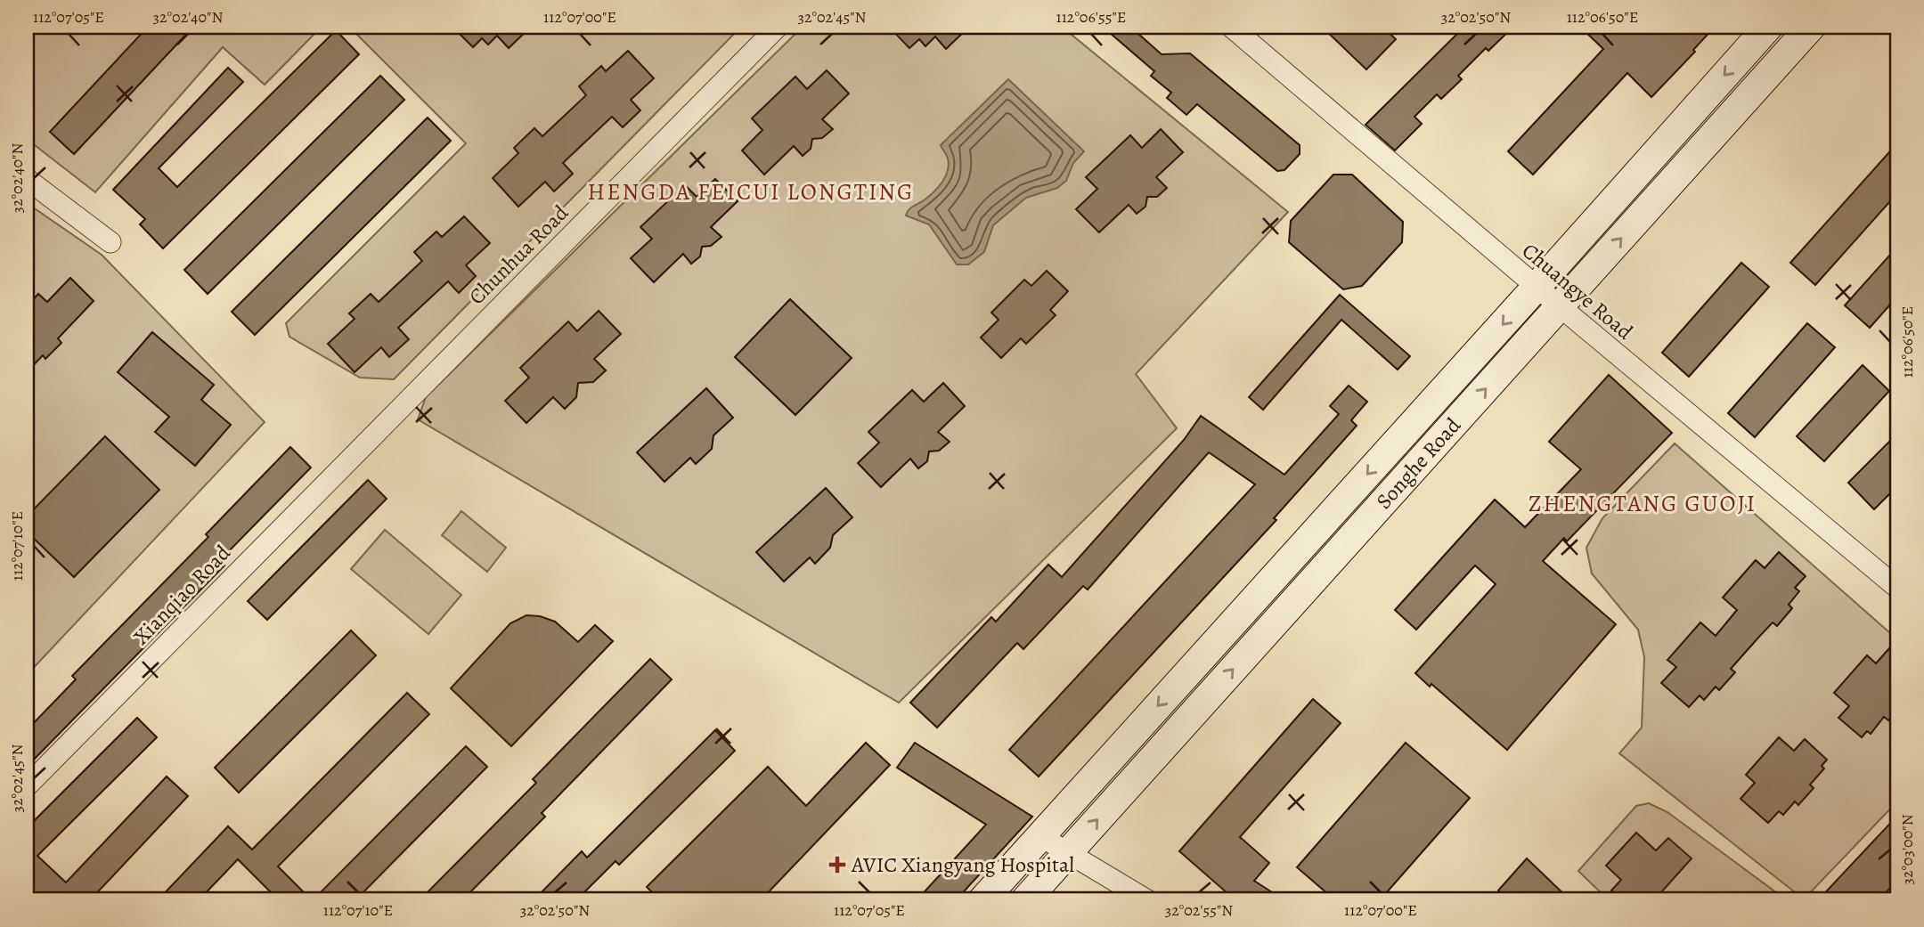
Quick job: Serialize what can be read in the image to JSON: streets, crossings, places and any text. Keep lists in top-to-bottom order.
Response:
{
  "streets": {
    "main road": ["Songhe Road"],
    "street": ["Chunhua Road", "Chuangye Road", "Xianqiao Road"]
  },
  "crossings": [
    ["Chunhua Road", "Xianqiao Road"],
    ["Chuangye Road", "Songhe Road"]
  ],
  "districts": ["HENGDA FEICUI LONGTING", "ZHENGTANG GUOJI"],
  "places": {
    "health": ["AVIC Xiangyang Hospital"]
  },
  "coordinates": [
    "112°07'05\"E",
    "32°02'40\"N",
    "112°07'00\"E",
    "32°02'45\"N",
    "112°06'55\"E",
    "32°02'50\"N",
    "112°06'50\"E",
    "112°07'10\"E",
    "32°03'00\"N",
    "32°02'55\"N"
  ]
}
